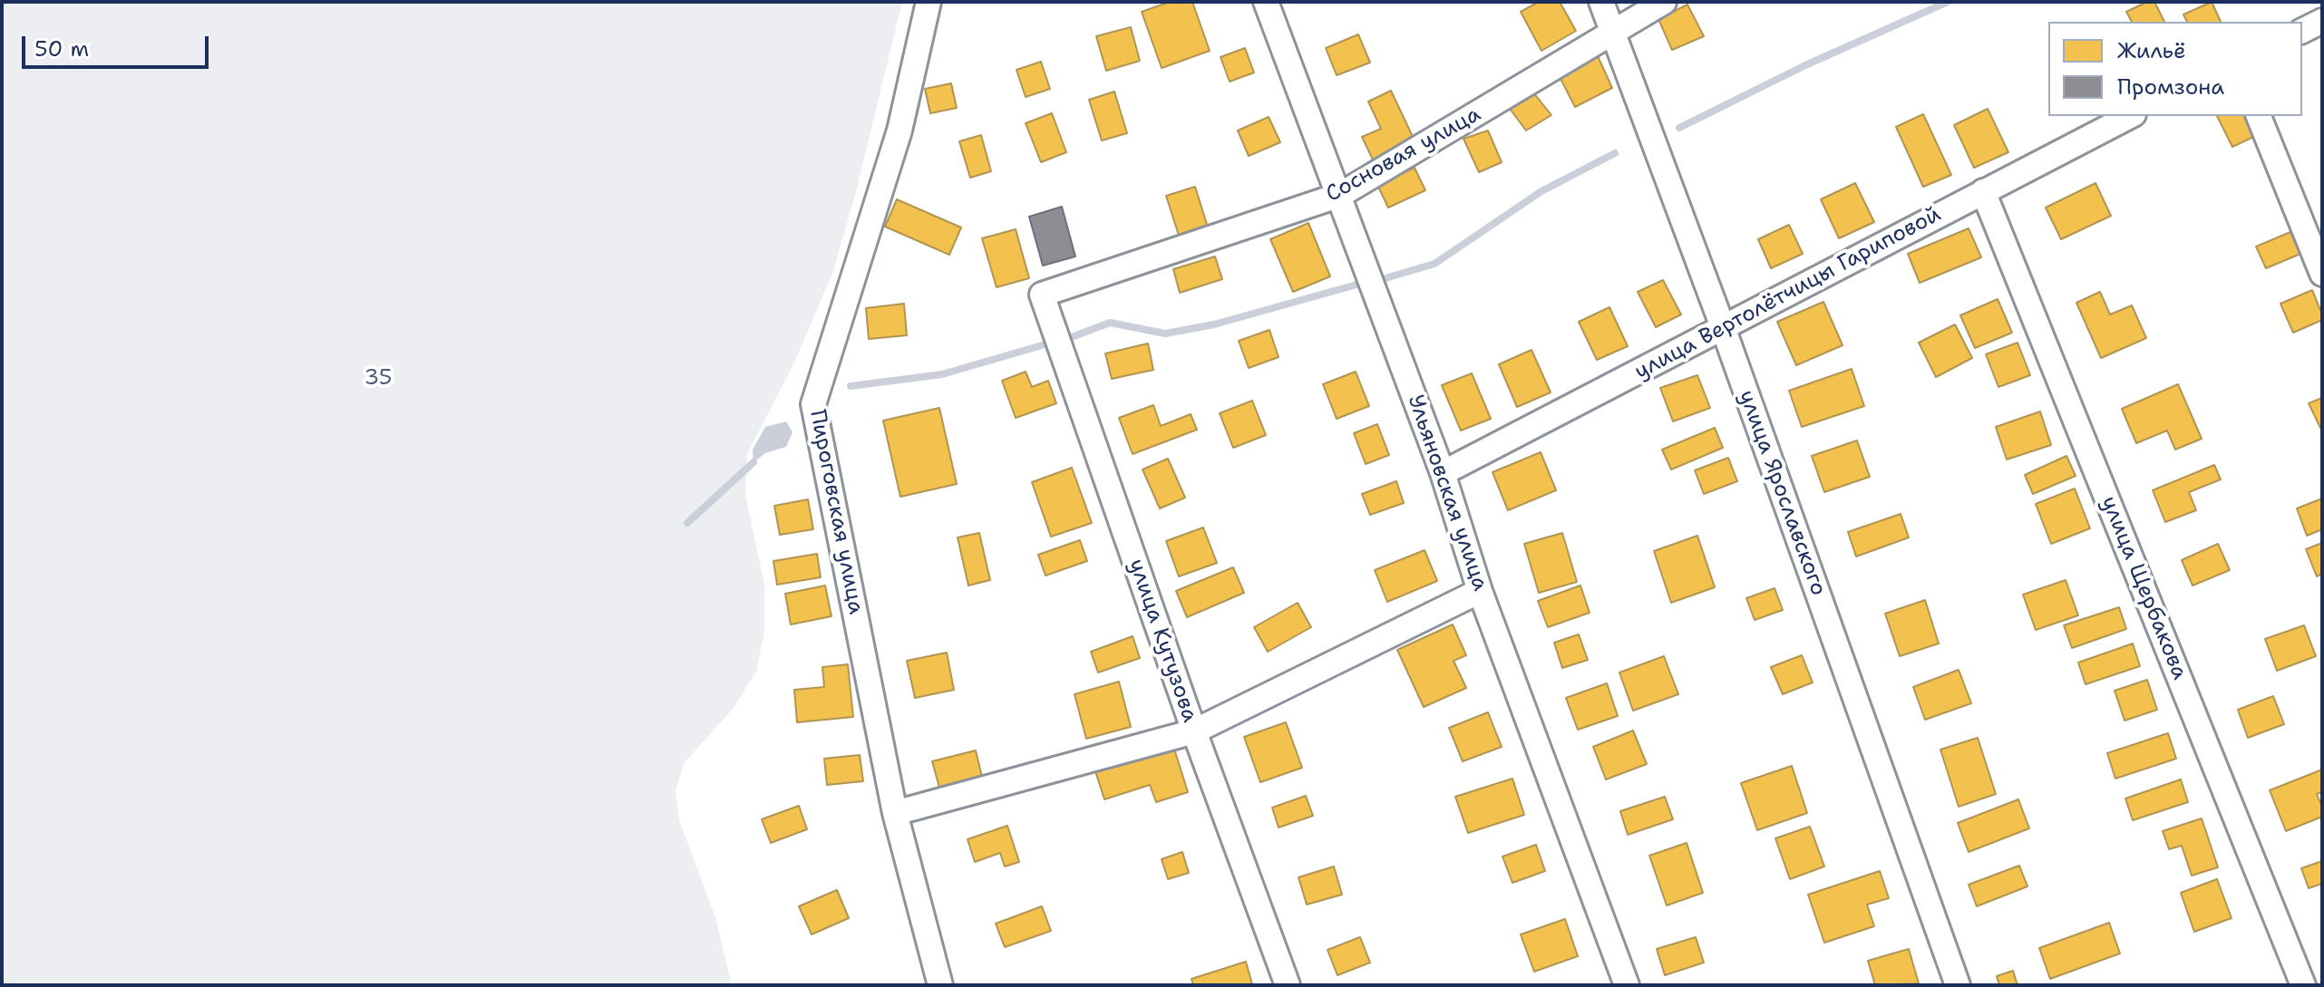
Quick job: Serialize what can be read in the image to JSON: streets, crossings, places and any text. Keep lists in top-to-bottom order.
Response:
{
  "streets": {
    "street": [
      "Сосновая улица",
      "улица Вертолётчицы Гариповой",
      "Ульяновская улица",
      "улица Ярославского",
      "Пироговская улица",
      "улица Щербакова",
      "улица Кутузова"
    ]
  },
  "crossings": [
    ["Сосновая улица", "Ульяновская улица"],
    ["Сосновая улица", "улица Ярославского"],
    ["Сосновая улица", "улица Кутузова"],
    ["улица Вертолётчицы Гариповой", "Ульяновская улица"],
    ["улица Вертолётчицы Гариповой", "улица Ярославского"],
    ["улица Вертолётчицы Гариповой", "улица Щербакова"]
  ],
  "parks": ["35"],
  "legend": ["Жильё", "Промзона"],
  "scale_bar": "50 m"
}
